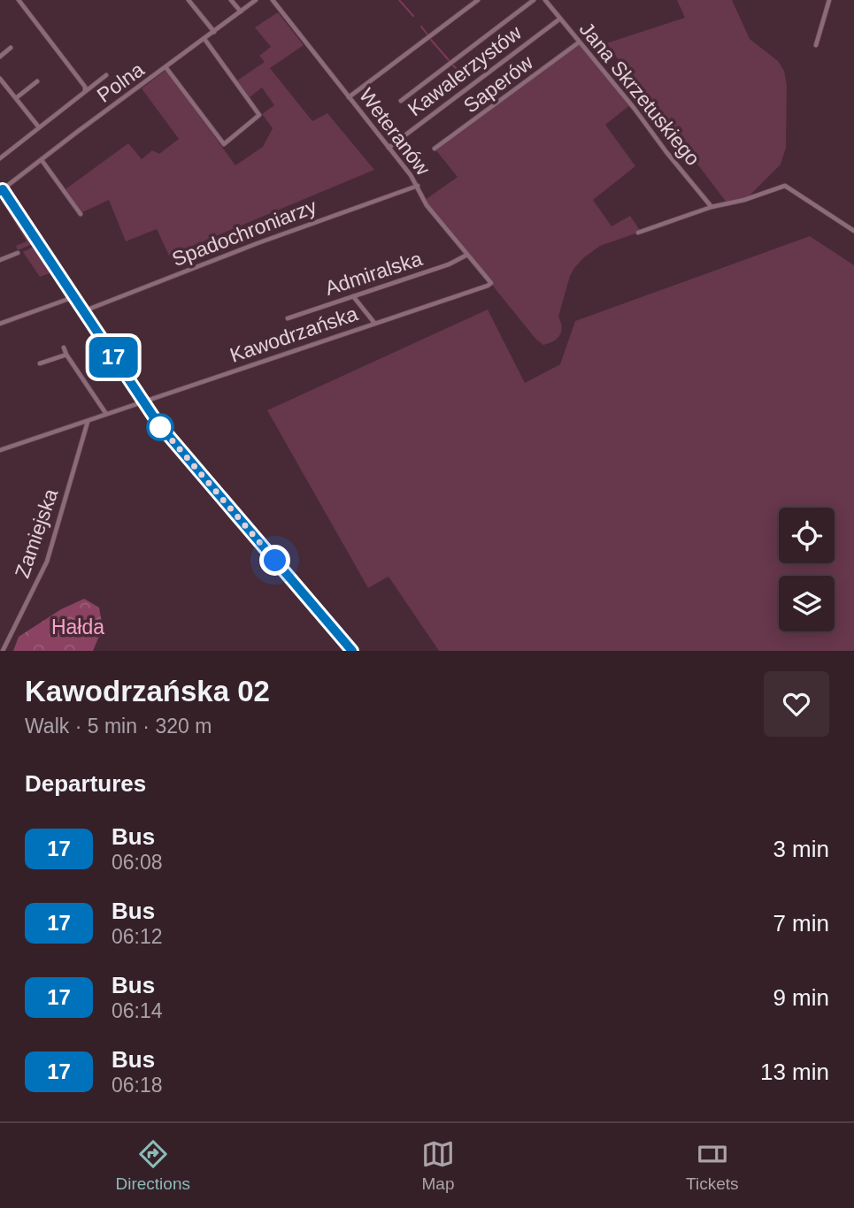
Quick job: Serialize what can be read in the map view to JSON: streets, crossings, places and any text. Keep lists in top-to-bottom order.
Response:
{
  "streets": {
    "street": [
      "Kawalerzystów",
      "Polna",
      "Saperów",
      "Jana Skrzetuskiego",
      "Weteranów",
      "Spadochroniarzy",
      "Admiralska",
      "Kawodrzańska",
      "Zamiejska"
    ]
  },
  "crossings": [
    ["Kawalerzystów", "Jana Skrzetuskiego"],
    ["Kawalerzystów", "Weteranów"],
    ["Saperów", "Jana Skrzetuskiego"],
    ["Weteranów", "Spadochroniarzy"],
    ["Weteranów", "Admiralska"],
    ["Weteranów", "Kawodrzańska"],
    ["Kawodrzańska", "Zamiejska"]
  ],
  "parks": ["Hałda"],
  "lines": ["bus line 17"],
  "page": {
    "on_map": "17",
    "heading": [
      ["Kawodrzańska 02", "Walk · 5 min · 320 m"],
      "Departures"
    ],
    "list": [
      {
        "mark": "17",
        "name": "Bus",
        "note": "06:08",
        "value": "3 min"
      },
      {
        "mark": "17",
        "name": "Bus",
        "note": "06:12",
        "value": "7 min"
      },
      {
        "mark": "17",
        "name": "Bus",
        "note": "06:14",
        "value": "9 min"
      },
      {
        "mark": "17",
        "name": "Bus",
        "note": "06:18",
        "value": "13 min"
      }
    ],
    "tabs": ["Directions", "Map", "Tickets"]
  }
}
